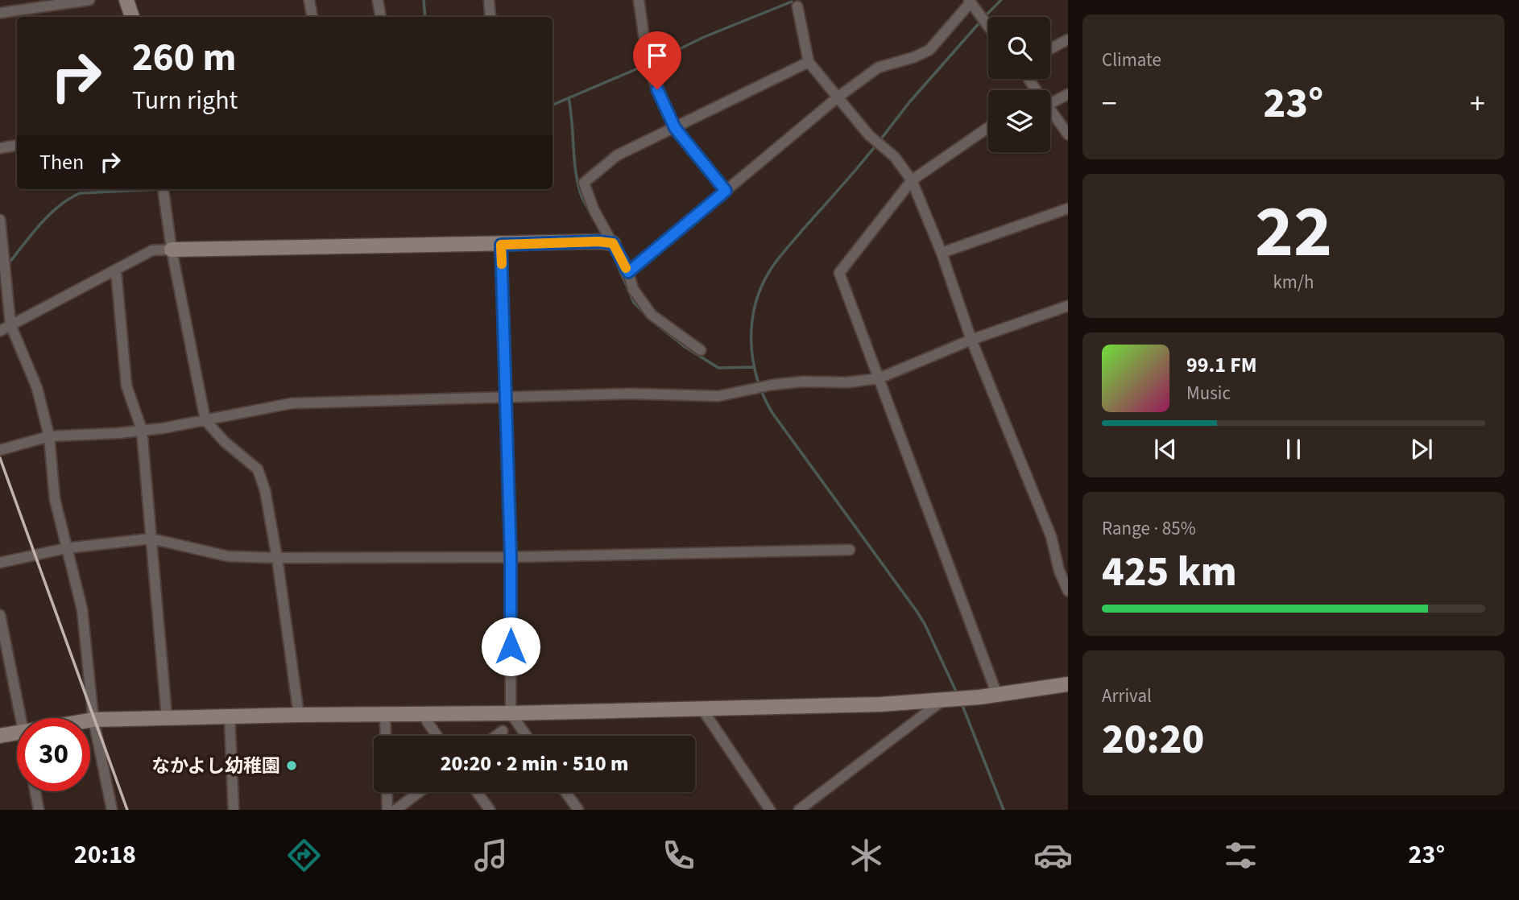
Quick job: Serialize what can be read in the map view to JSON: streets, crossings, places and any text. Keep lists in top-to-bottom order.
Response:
{
  "places": ["なかよし幼稚園"],
  "page": {
    "tile": [
      "Climate",
      ["22", "km/h"],
      ["Range · 85%", "425 km"],
      ["Arrival", "20:20"]
    ],
    "turn": ["260 m", "Turn right"],
    "heat": ["−", "23°", "+"],
    "then": "Then",
    "song": ["99.1 FM", "Music"],
    "limit": "30",
    "trip": "20:20 · 2 min · 510 m",
    "tabs": ["20:18", "23°"]
  }
}
